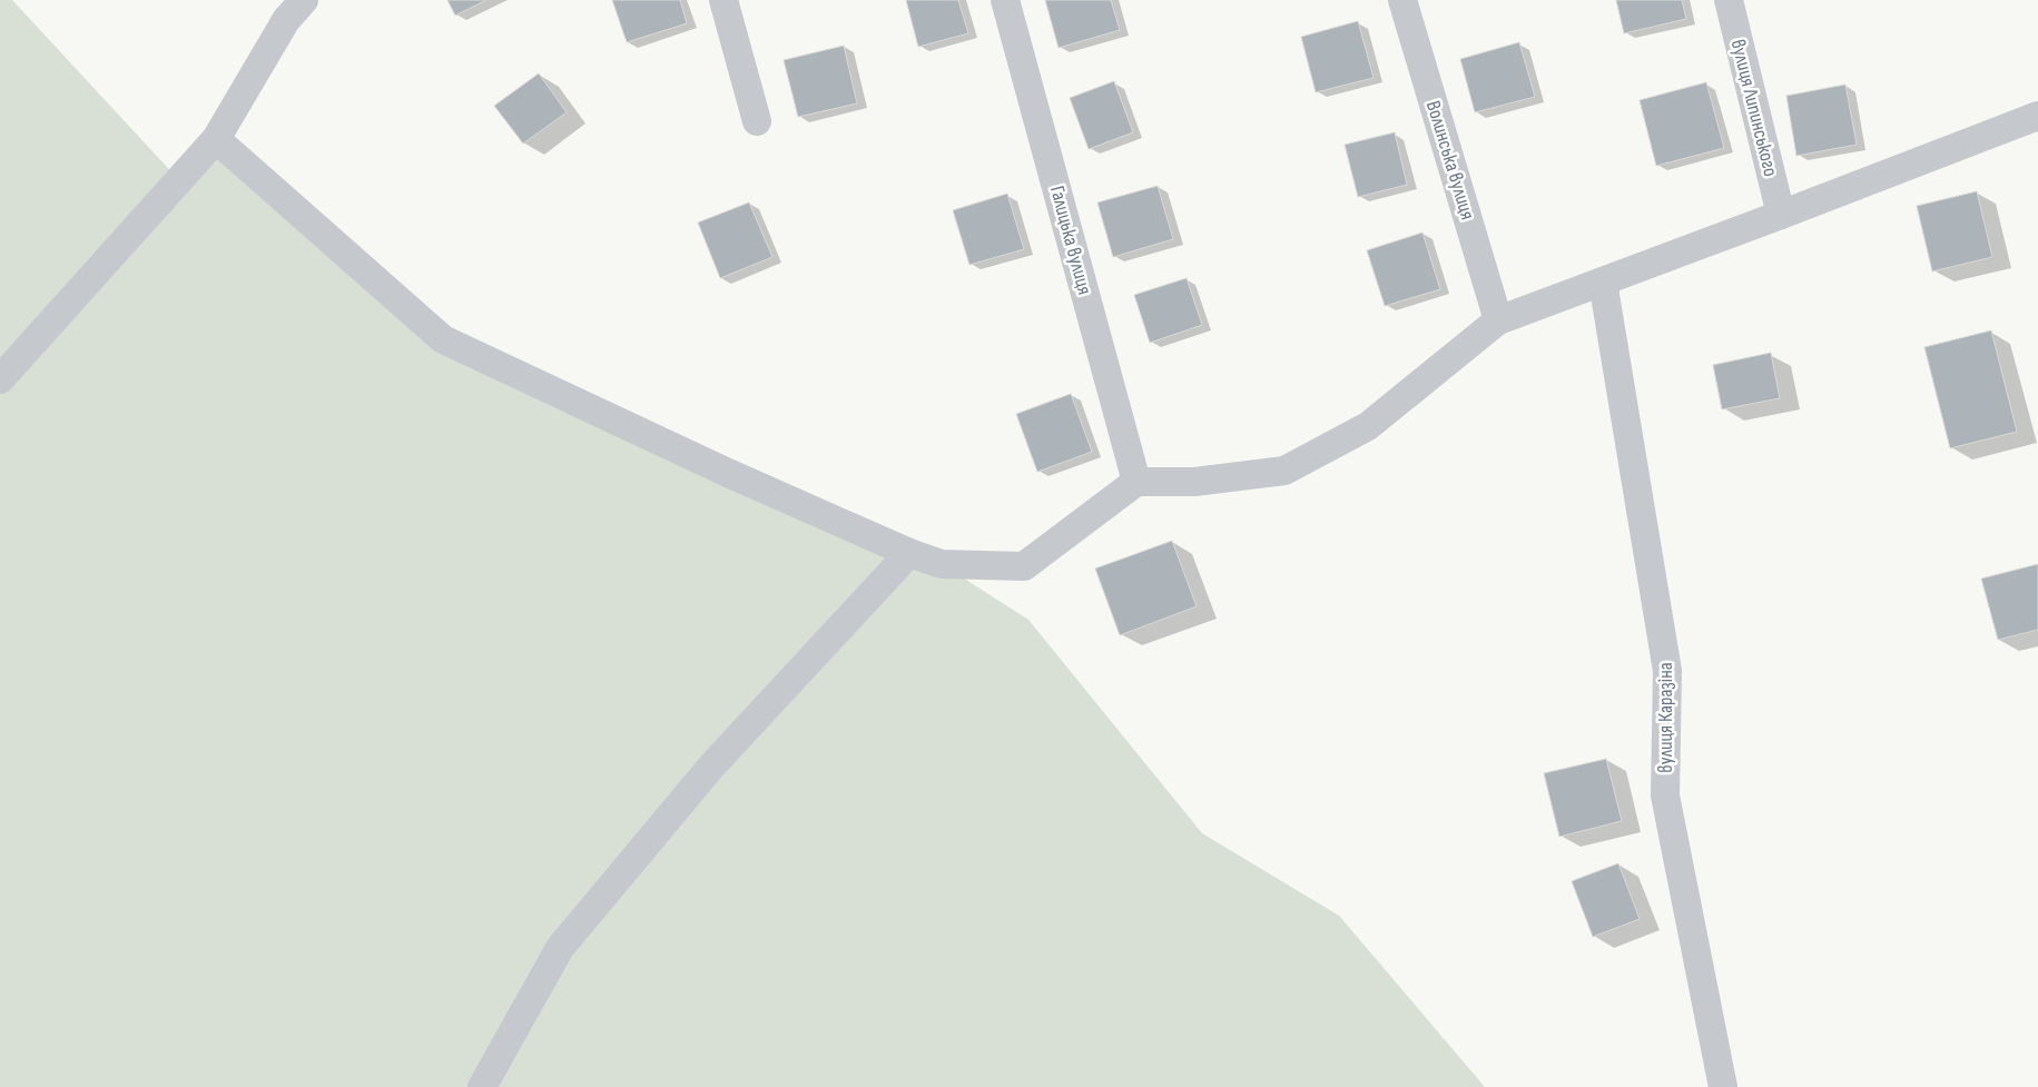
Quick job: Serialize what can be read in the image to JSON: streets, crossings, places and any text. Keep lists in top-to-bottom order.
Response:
{
  "streets": {
    "street": [
      "вулиця Липинського",
      "Волинська вулиця",
      "Галицька вулиця",
      "вулиця Каразіна"
    ]
  }
}
